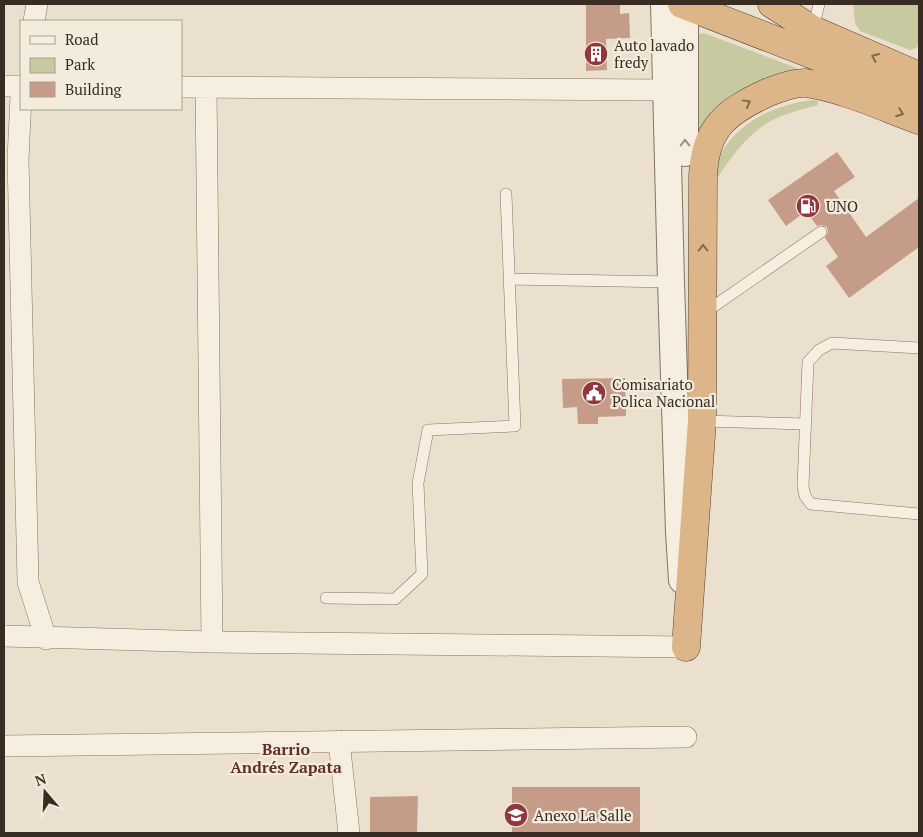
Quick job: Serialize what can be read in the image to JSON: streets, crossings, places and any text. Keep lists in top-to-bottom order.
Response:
{
  "districts": ["Barrio Andrés Zapata"],
  "places": {
    "building": ["Auto lavado fredy"],
    "fuel station": ["UNO"],
    "public building": ["Comisariato Polica Nacional"],
    "school or university": ["Anexo La Salle"]
  },
  "legend": ["Road", "Park", "Building"],
  "north": "top"
}
